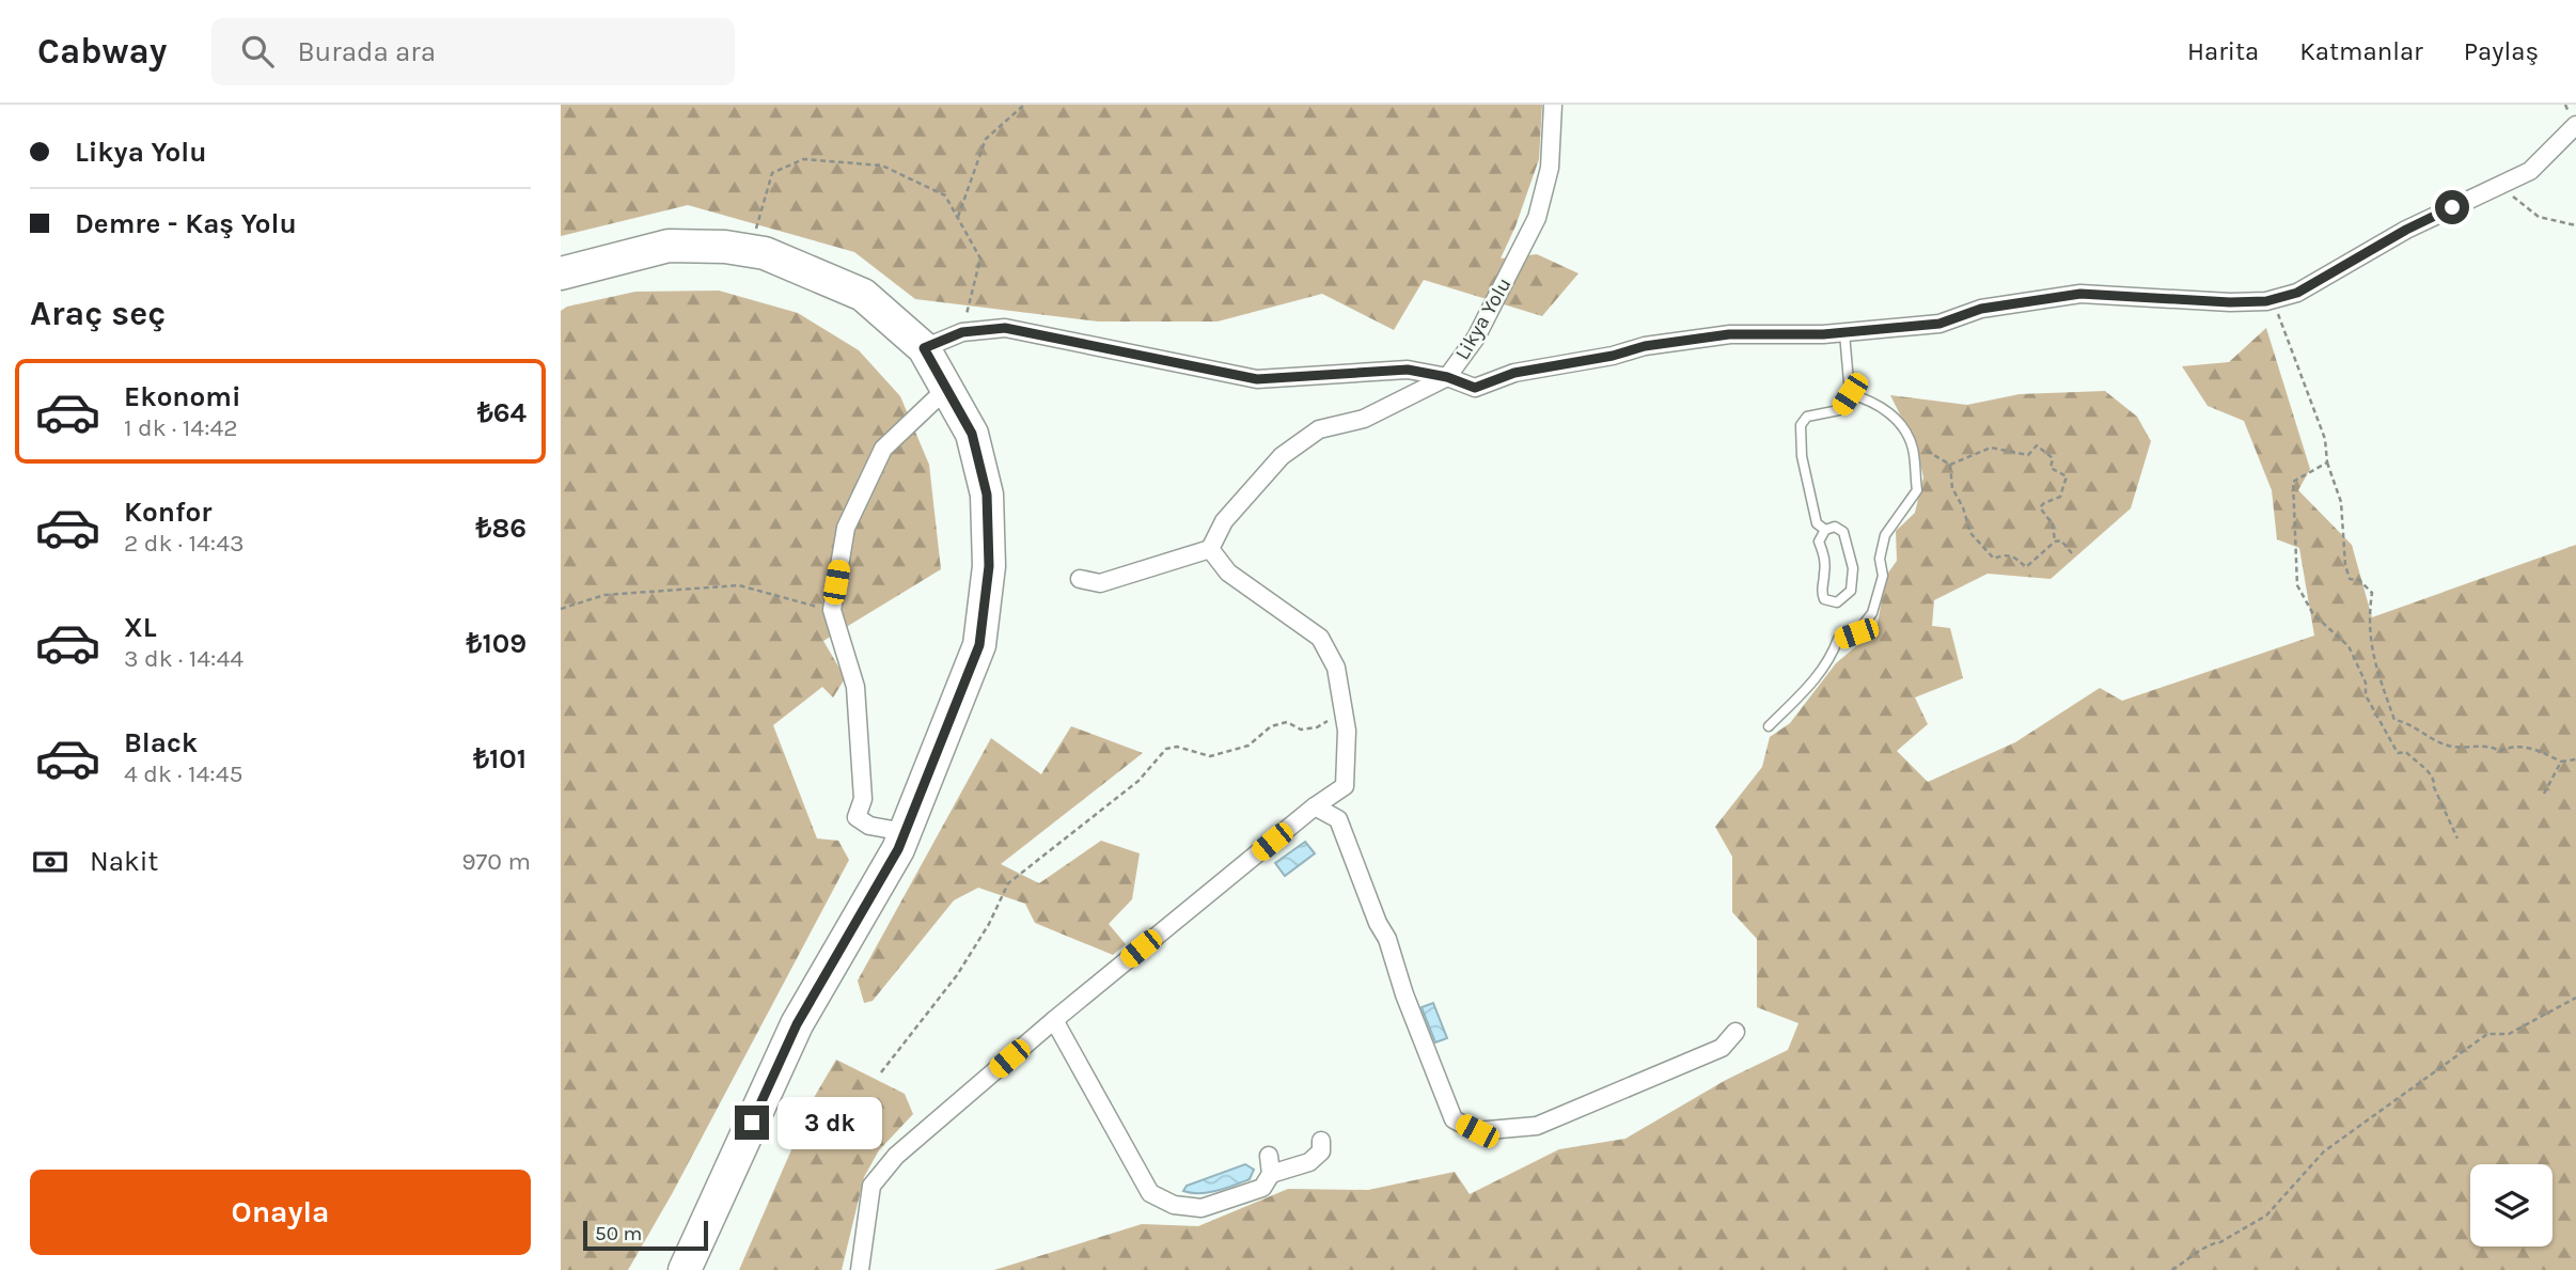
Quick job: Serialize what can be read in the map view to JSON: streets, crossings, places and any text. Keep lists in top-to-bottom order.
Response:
{
  "streets": {
    "street": ["Likya Yolu"]
  },
  "scale_bar": "50 m",
  "page": {
    "header": "Cabway",
    "search": "Burada ara",
    "nav": ["Harita", "Katmanlar", "Paylaş"],
    "banner": ["Likya Yolu", "Demre - Kaş Yolu"],
    "heading": "Araç seç",
    "list": [
      {
        "name": "Ekonomi",
        "note": "1 dk · 14:42",
        "value": "₺64"
      },
      {
        "name": "Konfor",
        "note": "2 dk · 14:43",
        "value": "₺86"
      },
      {
        "name": "XL",
        "note": "3 dk · 14:44",
        "value": "₺109"
      },
      {
        "name": "Black",
        "note": "4 dk · 14:45",
        "value": "₺101"
      }
    ],
    "pay": ["Nakit", "970 m"],
    "bubble": "3 dk",
    "buttons": "Onayla",
    "scale": "50 m"
  }
}
